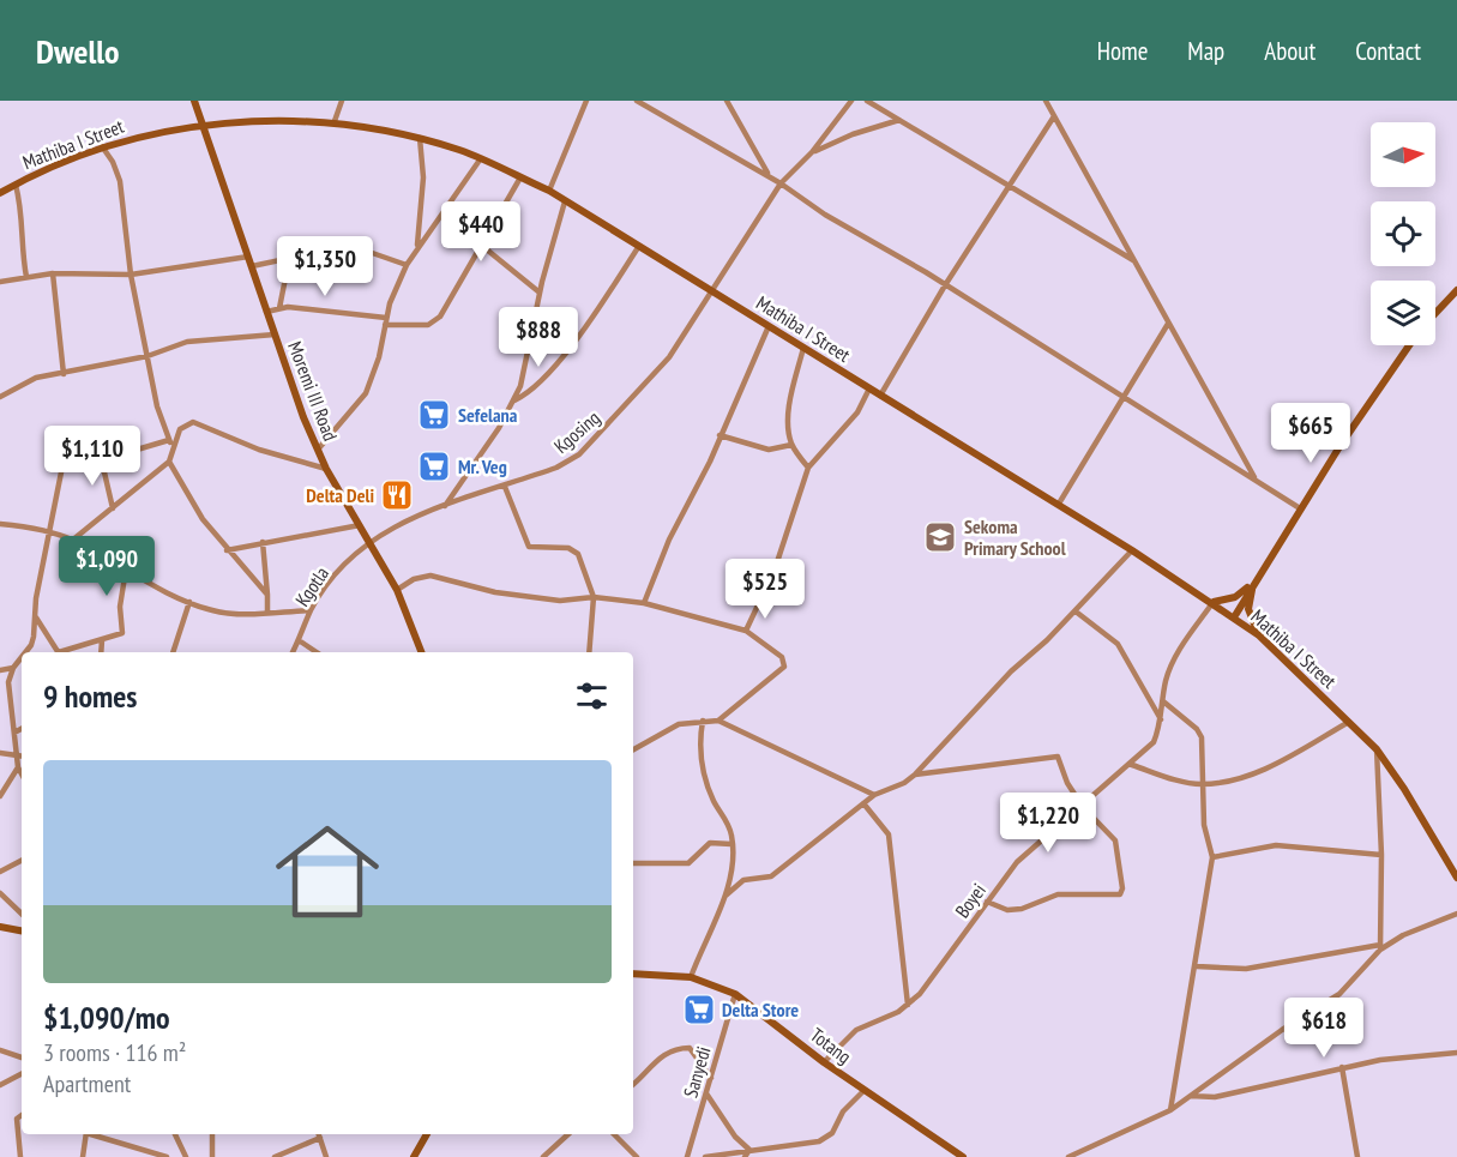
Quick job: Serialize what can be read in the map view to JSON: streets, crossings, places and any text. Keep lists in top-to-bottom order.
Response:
{
  "streets": {
    "street": [
      "Mathiba I Street",
      "Moremi III Road",
      "Kgosing",
      "Kgotla",
      "Boyei",
      "Totang",
      "Sanyedi"
    ]
  },
  "crossings": [
    ["Mathiba I Street", "Moremi III Road"],
    ["Mathiba I Street", "Kgosing"],
    ["Mathiba I Street", "Boyei"],
    ["Moremi III Road", "Kgosing"],
    ["Moremi III Road", "Kgotla"],
    ["Kgosing", "Kgotla"],
    ["Boyei", "Totang"],
    ["Totang", "Sanyedi"]
  ],
  "places": {
    "supermarket": ["Sefelana", "Mr. Veg", "Delta Store"],
    "restaurant": ["Delta Deli"],
    "school or university": ["Sekoma Primary School"]
  },
  "north": "right",
  "page": {
    "header": "Dwello",
    "nav": [
      "Home",
      "Map",
      "About",
      "Contact"
    ],
    "price": [
      "$440",
      "$1,350",
      "$888",
      "$665",
      "$1,110",
      "$1,090",
      "$525",
      "$1,220",
      "$618"
    ],
    "heading": "9 homes",
    "list": [
      {
        "name": "$1,090/mo",
        "note": "3 rooms · 116 m² · Apartment"
      }
    ]
  }
}
